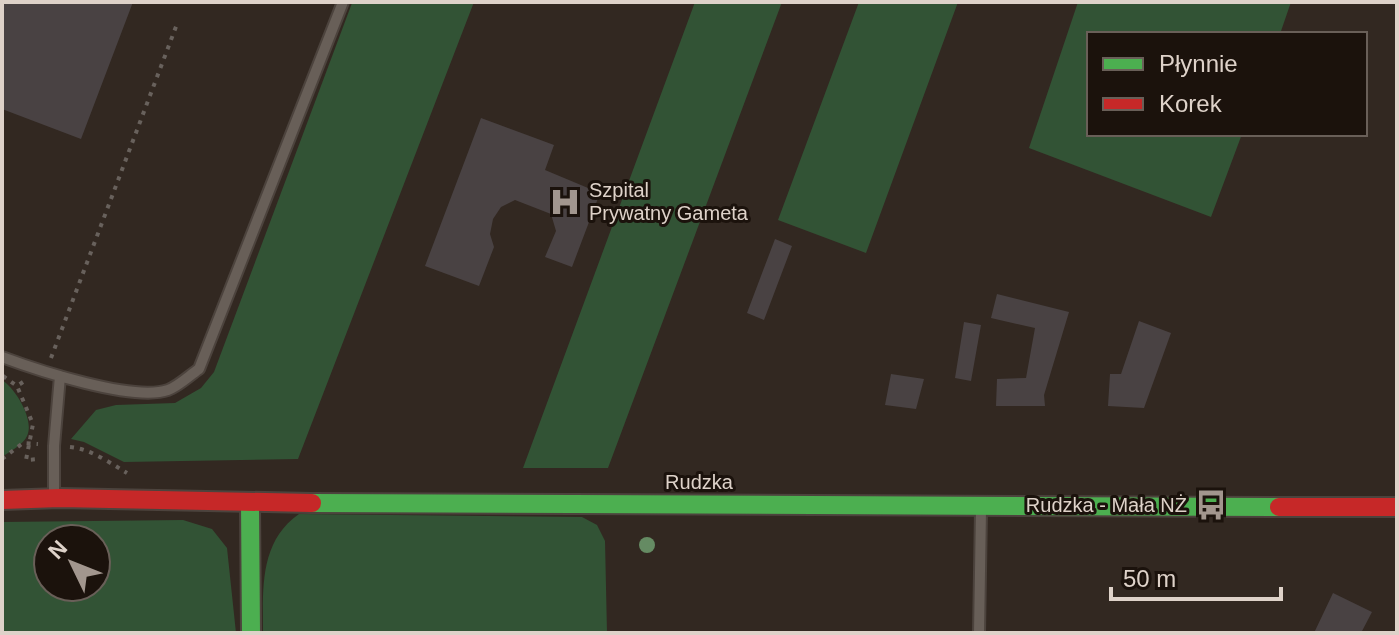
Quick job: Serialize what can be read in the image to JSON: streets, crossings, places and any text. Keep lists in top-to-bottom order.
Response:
{
  "streets": {
    "street": ["Rudzka"]
  },
  "places": {
    "hospital": ["Szpital Prywatny Gameta"],
    "bus stop": ["Rudzka - Mała NŻ"]
  },
  "legend": ["Płynnie", "Korek"],
  "scale_bar": "50 m",
  "north": "top left"
}
